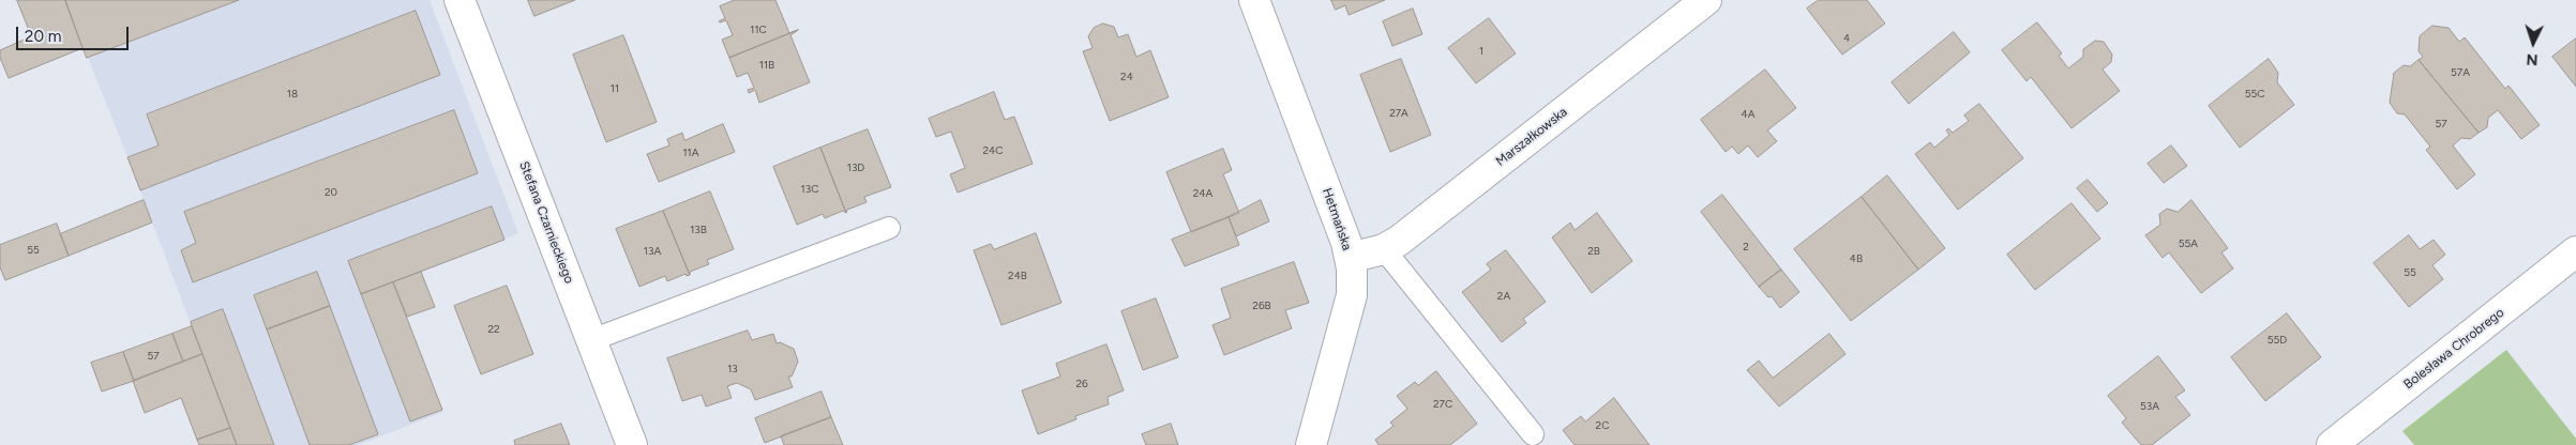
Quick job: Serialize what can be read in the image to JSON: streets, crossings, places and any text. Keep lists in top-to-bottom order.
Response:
{
  "streets": {
    "street": [
      "Marszałkowska",
      "Hetmańska",
      "Stefana Czarnieckiego",
      "Bolesława Chrobrego"
    ]
  },
  "crossings": [
    ["Marszałkowska", "Hetmańska"]
  ],
  "house_numbers": [
    "11C",
    "4",
    "1",
    "11B",
    "57A",
    "24",
    "11",
    "18",
    "55C",
    "27A",
    "4A",
    "57",
    "24C",
    "11A",
    "13D",
    "13C",
    "20",
    "24A",
    "13B",
    "55A",
    "2",
    "55",
    "13A",
    "2B",
    "4B",
    "55",
    "24B",
    "2A",
    "26B",
    "22",
    "55D",
    "57",
    "13",
    "26",
    "27C",
    "53A",
    "2C"
  ],
  "scale_bar": "20 m",
  "north": "bottom"
}
